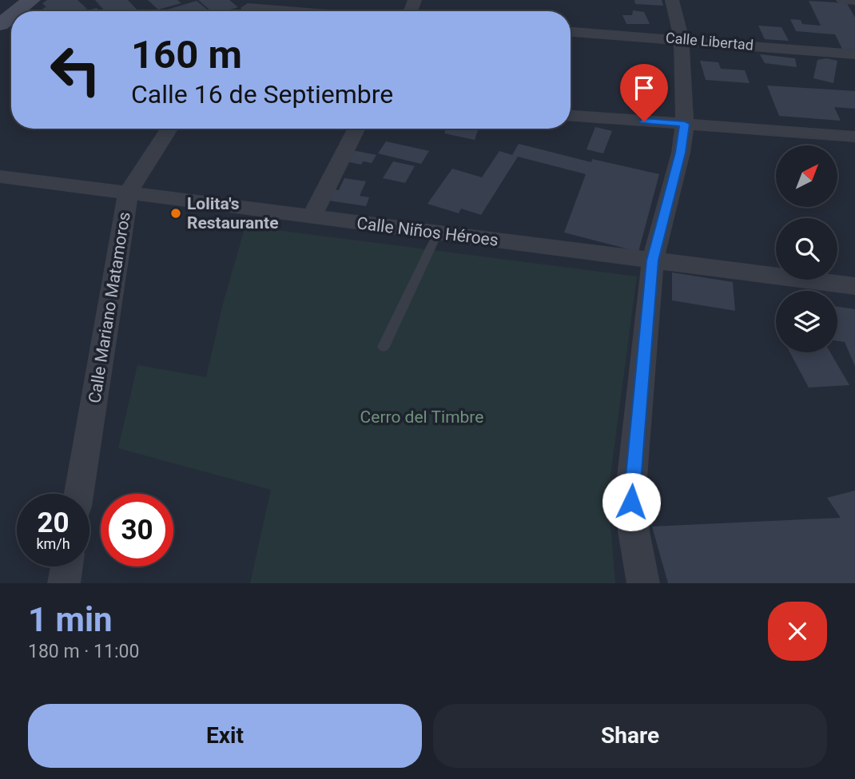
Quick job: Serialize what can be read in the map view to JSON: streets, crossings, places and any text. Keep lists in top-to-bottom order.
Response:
{
  "streets": {
    "street": ["Calle Libertad", "Calle Niños Héroes", "Calle Mariano Matamoros"]
  },
  "crossings": [
    ["Calle Niños Héroes", "Calle Mariano Matamoros"]
  ],
  "parks": ["Cerro del Timbre"],
  "places": ["Lolita's Restaurante"],
  "north": "top right",
  "page": {
    "turn": ["160 m", "Calle 16 de Septiembre"],
    "speed": "20 km/h",
    "limit": "30",
    "heading": ["1 min", "180 m · 11:00"],
    "buttons": ["Exit", "Share"]
  }
}
